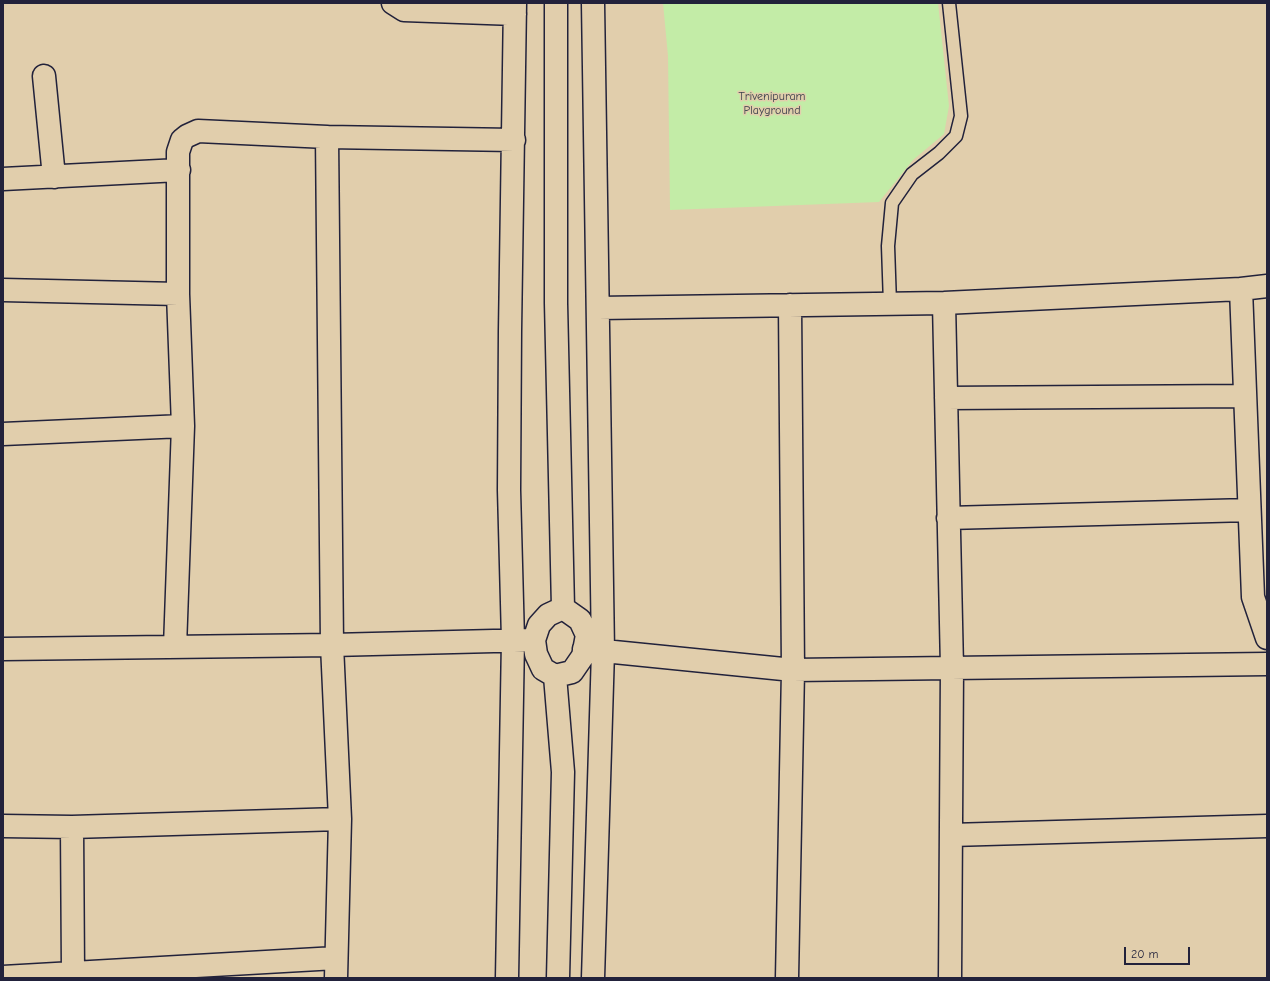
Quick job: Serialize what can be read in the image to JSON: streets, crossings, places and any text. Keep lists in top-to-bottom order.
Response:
{
  "parks": ["Trivenipuram Playground"],
  "scale_bar": "20 m"
}
